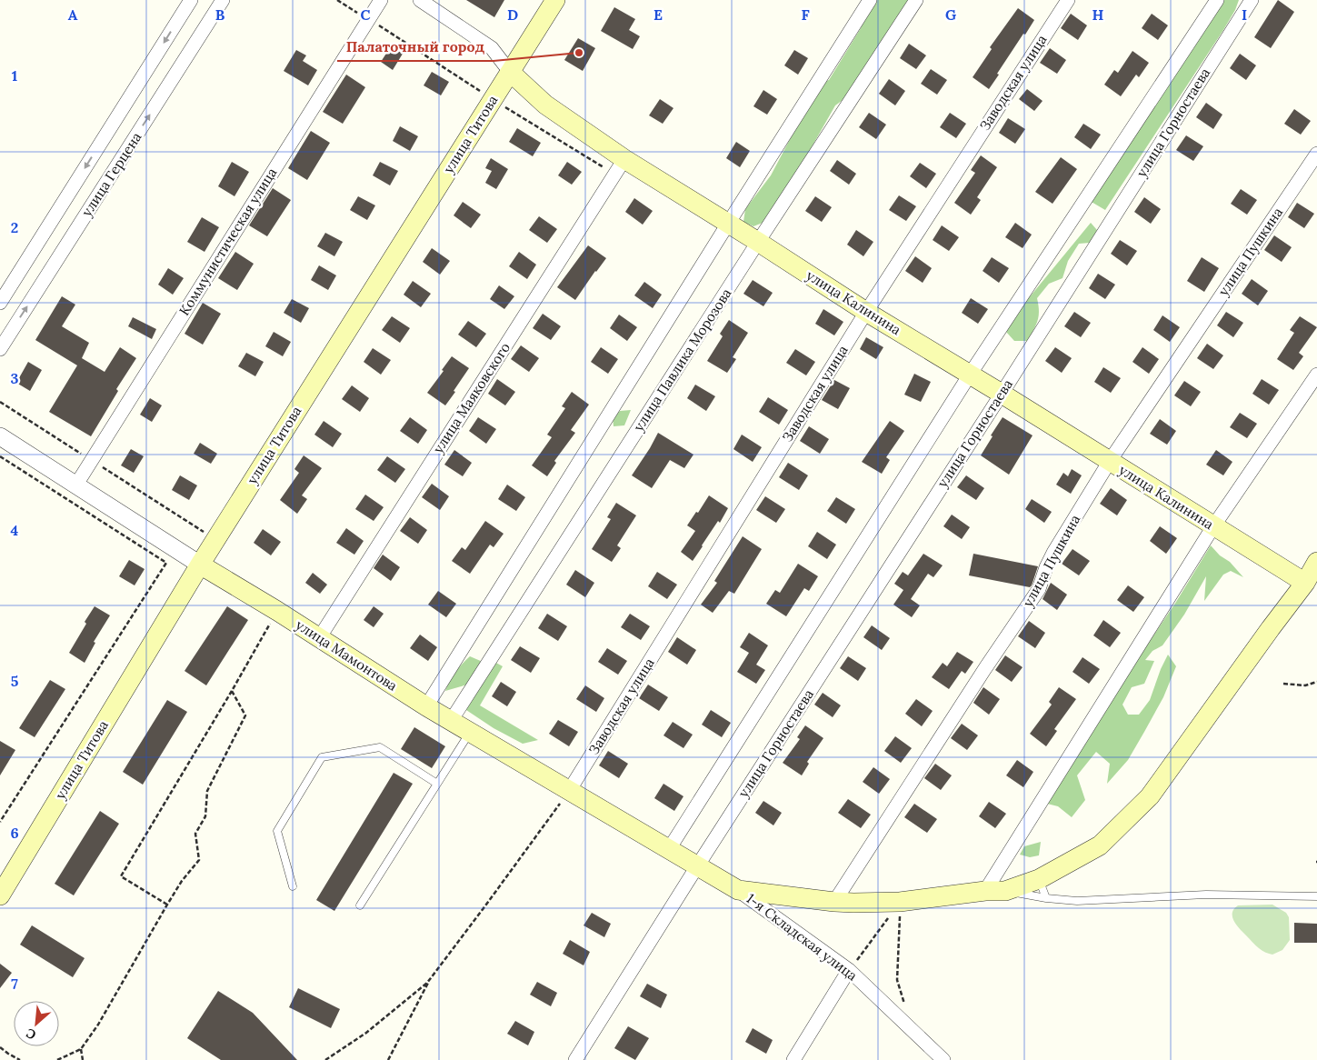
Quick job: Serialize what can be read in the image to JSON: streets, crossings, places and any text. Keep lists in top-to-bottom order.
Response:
{
  "streets": {
    "main road": ["улица Титова", "улица Калинина", "улица Мамонтова"],
    "street": [
      "Заводская улица",
      "улица Горностаева",
      "улица Герцена",
      "Коммунистическая улица",
      "улица Пушкина",
      "улица Павлика Морозова",
      "улица Маяковского",
      "1-я Складская улица"
    ]
  },
  "crossings": [
    ["Заводская улица", "улица Калинина"],
    ["Заводская улица", "улица Мамонтова"],
    ["улица Горностаева", "улица Калинина"],
    ["улица Горностаева", "улица Мамонтова"],
    ["улица Титова", "улица Калинина"],
    ["улица Титова", "улица Мамонтова"],
    ["Коммунистическая улица", "улица Мамонтова"],
    ["улица Пушкина", "улица Калинина"],
    ["улица Калинина", "улица Павлика Морозова"],
    ["улица Калинина", "улица Маяковского"],
    ["улица Павлика Морозова", "улица Мамонтова"],
    ["улица Маяковского", "улица Мамонтова"]
  ],
  "places": ["Палаточный город"],
  "north": "bottom left",
  "grid": {
    "columns": [
      "A",
      "B",
      "C",
      "D",
      "E",
      "F",
      "G",
      "H",
      "I"
    ],
    "rows": [
      "1",
      "2",
      "3",
      "4",
      "5",
      "6",
      "7"
    ]
  }
}
